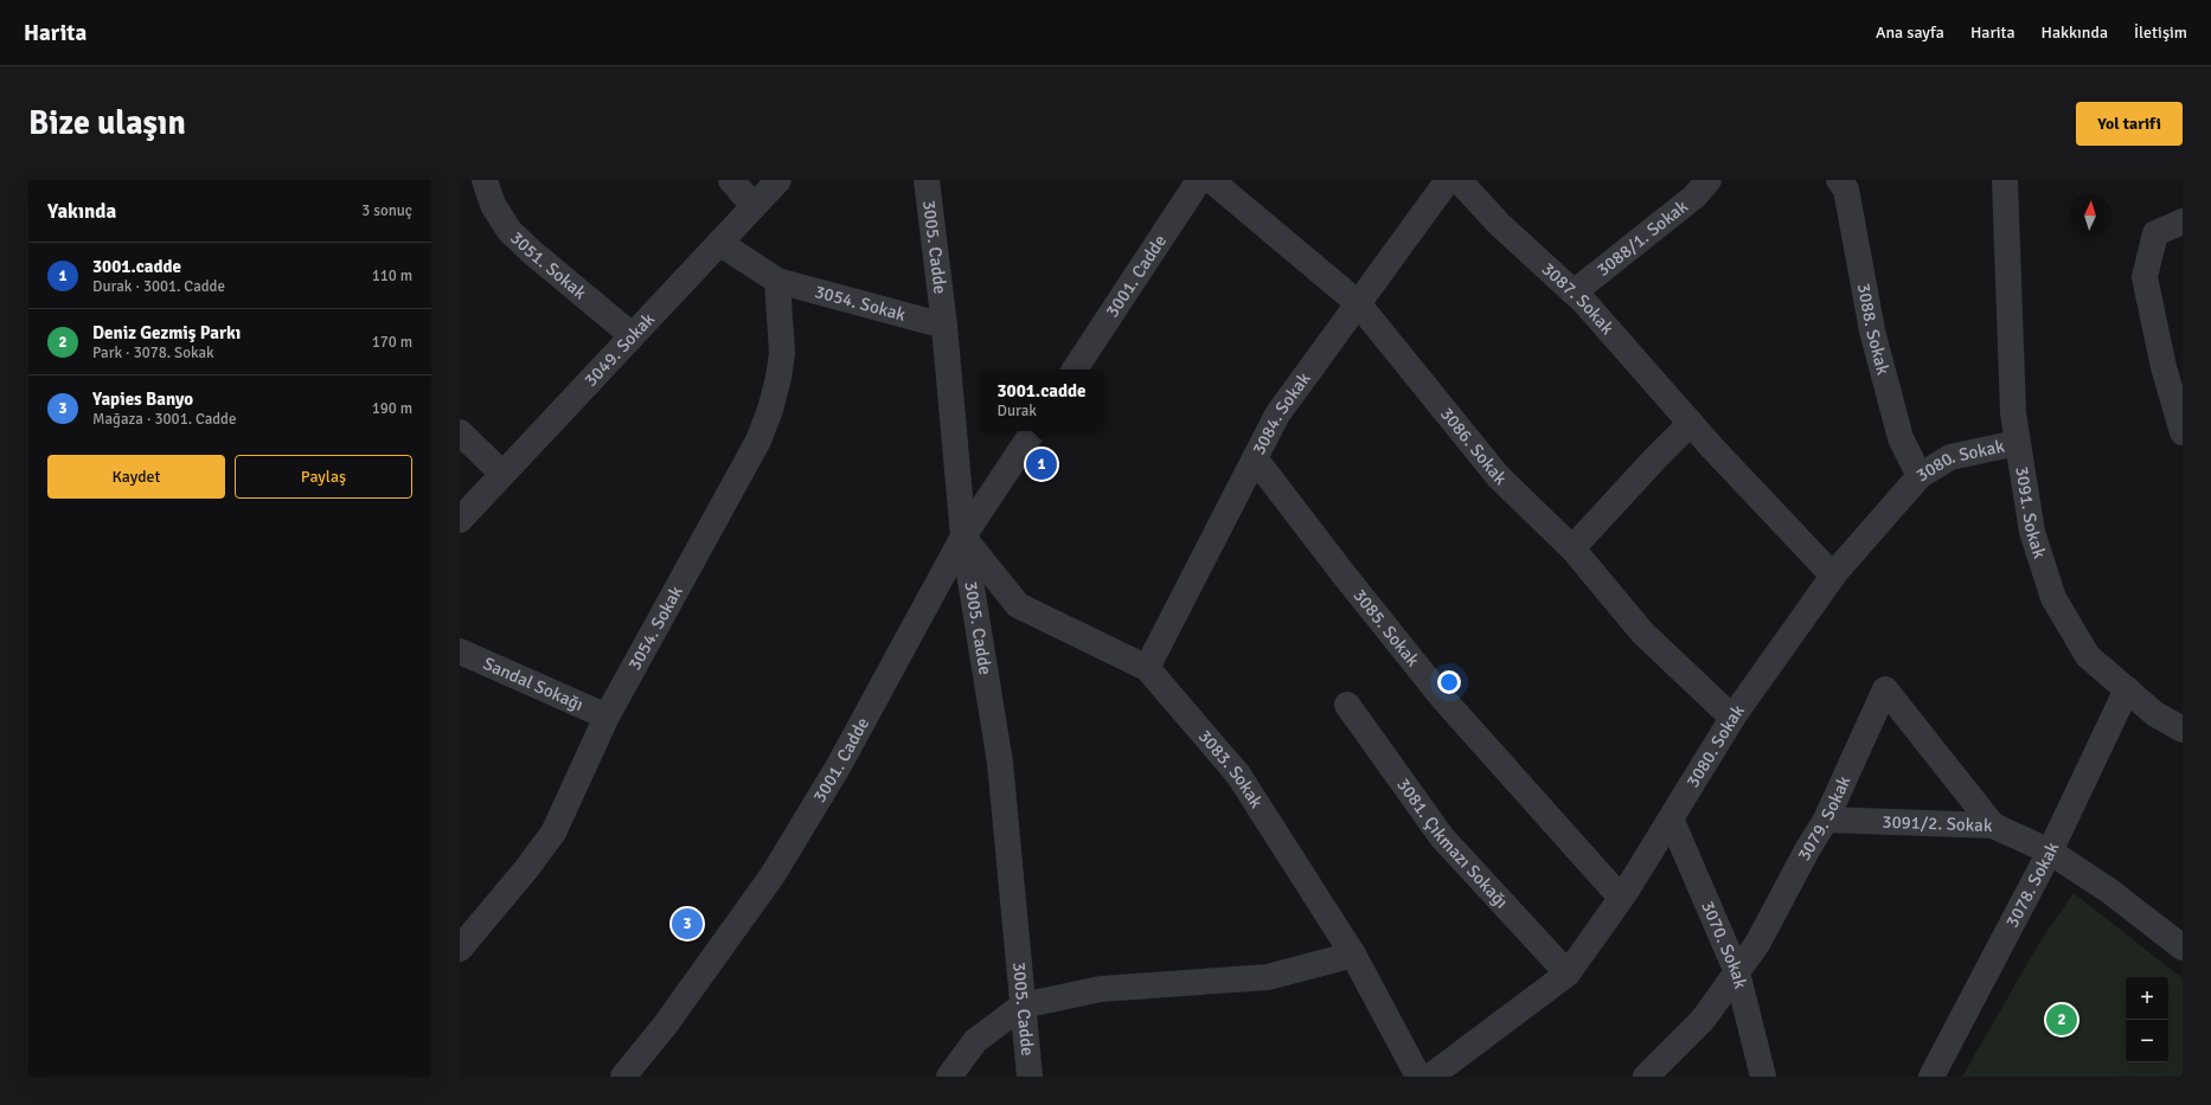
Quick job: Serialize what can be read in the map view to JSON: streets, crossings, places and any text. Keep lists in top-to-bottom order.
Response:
{
  "streets": {
    "street": [
      "3088/1. Sokak",
      "3005. Cadde",
      "3051. Sokak",
      "3001. Cadde",
      "3087. Sokak",
      "3054. Sokak",
      "3088. Sokak",
      "3049. Sokak",
      "3084. Sokak",
      "3086. Sokak",
      "3080. Sokak",
      "3091. Sokak",
      "3085. Sokak",
      "Sandal Sokağı",
      "3083. Sokak",
      "3079. Sokak",
      "3091/2. Sokak",
      "3081. Çıkmazı Sokağı",
      "3078. Sokak",
      "3070. Sokak"
    ]
  },
  "crossings": [
    ["3088/1. Sokak", "3087. Sokak"],
    ["3005. Cadde", "3001. Cadde"],
    ["3005. Cadde", "3054. Sokak"],
    ["3005. Cadde", "3083. Sokak"],
    ["3051. Sokak", "3049. Sokak"],
    ["3001. Cadde", "3083. Sokak"],
    ["3087. Sokak", "3080. Sokak"],
    ["3054. Sokak", "3049. Sokak"],
    ["3054. Sokak", "Sandal Sokağı"],
    ["3088. Sokak", "3080. Sokak"],
    ["3084. Sokak", "3086. Sokak"],
    ["3084. Sokak", "3085. Sokak"],
    ["3084. Sokak", "3083. Sokak"],
    ["3086. Sokak", "3080. Sokak"],
    ["3080. Sokak", "3091. Sokak"],
    ["3080. Sokak", "3085. Sokak"],
    ["3080. Sokak", "3081. Çıkmazı Sokağı"],
    ["3080. Sokak", "3070. Sokak"],
    ["3091. Sokak", "3078. Sokak"],
    ["3079. Sokak", "3091/2. Sokak"],
    ["3079. Sokak", "3070. Sokak"],
    ["3091/2. Sokak", "3078. Sokak"]
  ],
  "north": "top",
  "page": {
    "header": "Harita",
    "nav": [
      "Ana sayfa",
      "Harita",
      "Hakkında",
      "İletişim"
    ],
    "buttons": [
      "Yol tarifi",
      ["Kaydet", "Paylaş"]
    ],
    "title": "Bize ulaşın",
    "heading": ["Yakında", "3 sonuç"],
    "list": [
      {
        "mark": "1",
        "name": "3001.cadde",
        "note": "Durak · 3001. Cadde",
        "value": "110 m"
      },
      {
        "mark": "2",
        "name": "Deniz Gezmiş Parkı",
        "note": "Park · 3078. Sokak",
        "value": "170 m"
      },
      {
        "mark": "3",
        "name": "Yapies Banyo",
        "note": "Mağaza · 3001. Cadde",
        "value": "190 m"
      }
    ],
    "popup": ["3001.cadde", "Durak"],
    "pins": ["1", "3", "2"],
    "map_buttons": ["+", "−"]
  }
}
